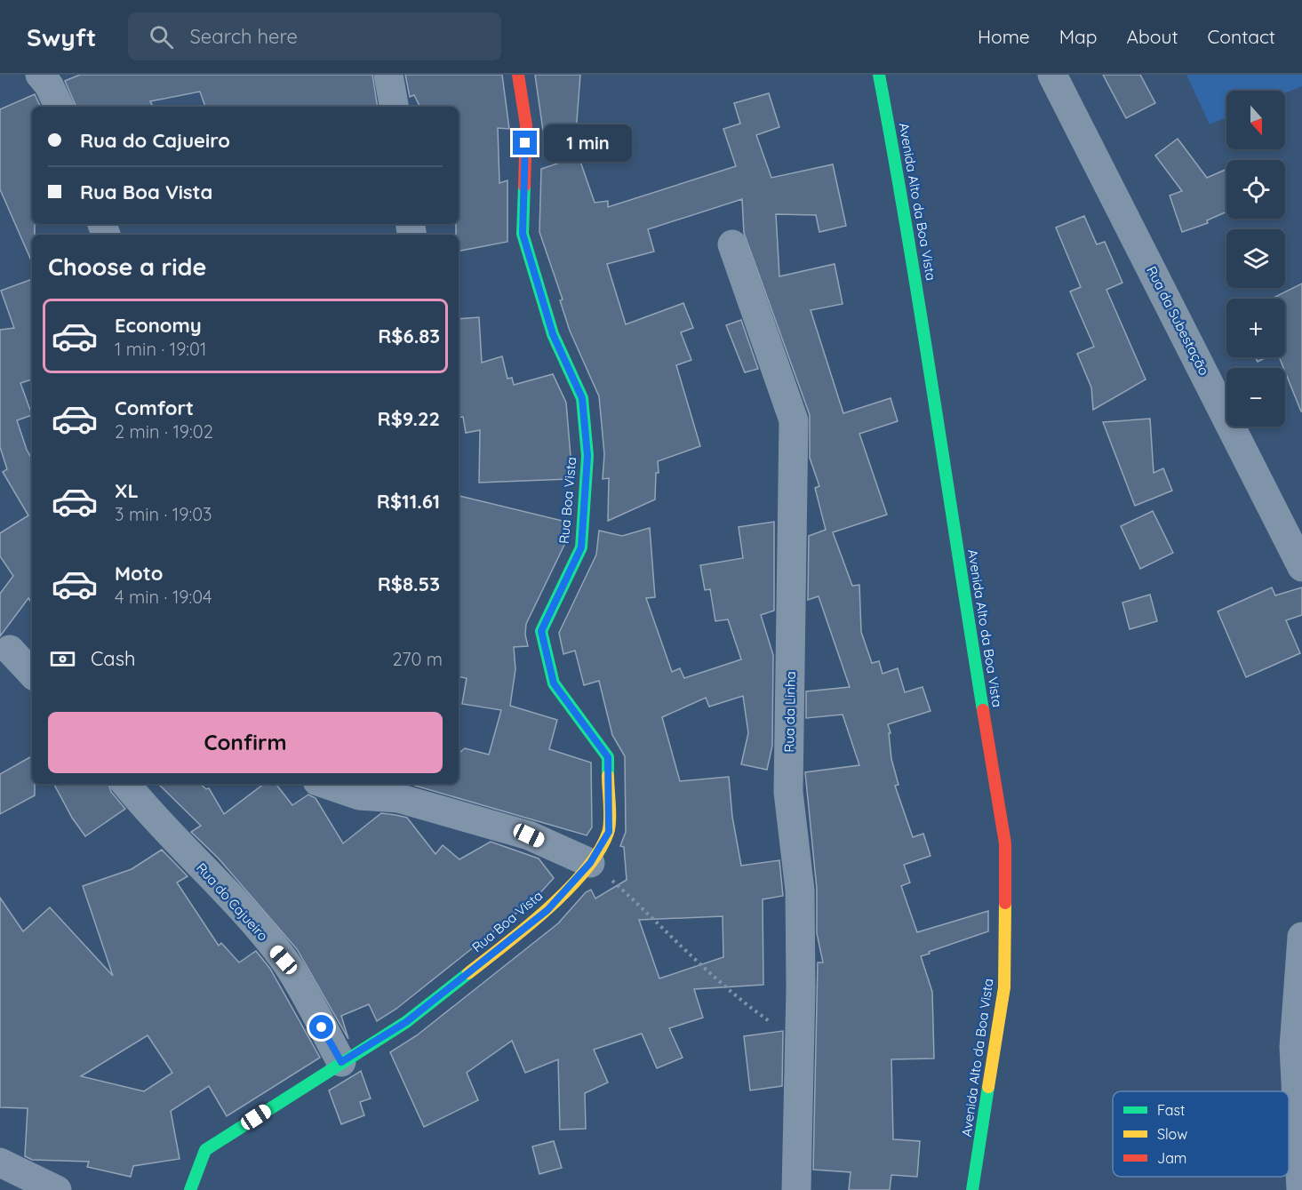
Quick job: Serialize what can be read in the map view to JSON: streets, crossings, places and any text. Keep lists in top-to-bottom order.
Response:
{
  "streets": {
    "street": [
      "Avenida Alto da Boa Vista",
      "Rua da Subestação",
      "Rua Boa Vista",
      "Rua da Linha",
      "Rua do Cajueiro"
    ]
  },
  "crossings": [
    ["Rua Boa Vista", "Rua do Cajueiro"]
  ],
  "legend": ["Fast", "Slow", "Jam"],
  "north": "bottom",
  "page": {
    "header": "Swyft",
    "search": "Search here",
    "nav": [
      "Home",
      "Map",
      "About",
      "Contact"
    ],
    "map_buttons": ["+", "−"],
    "banner": ["Rua do Cajueiro", "Rua Boa Vista"],
    "bubble": "1 min",
    "heading": "Choose a ride",
    "list": [
      {
        "name": "Economy",
        "note": "1 min · 19:01",
        "value": "R$6.83"
      },
      {
        "name": "Comfort",
        "note": "2 min · 19:02",
        "value": "R$9.22"
      },
      {
        "name": "XL",
        "note": "3 min · 19:03",
        "value": "R$11.61"
      },
      {
        "name": "Moto",
        "note": "4 min · 19:04",
        "value": "R$8.53"
      }
    ],
    "pay": ["Cash", "270 m"],
    "buttons": "Confirm"
  }
}
